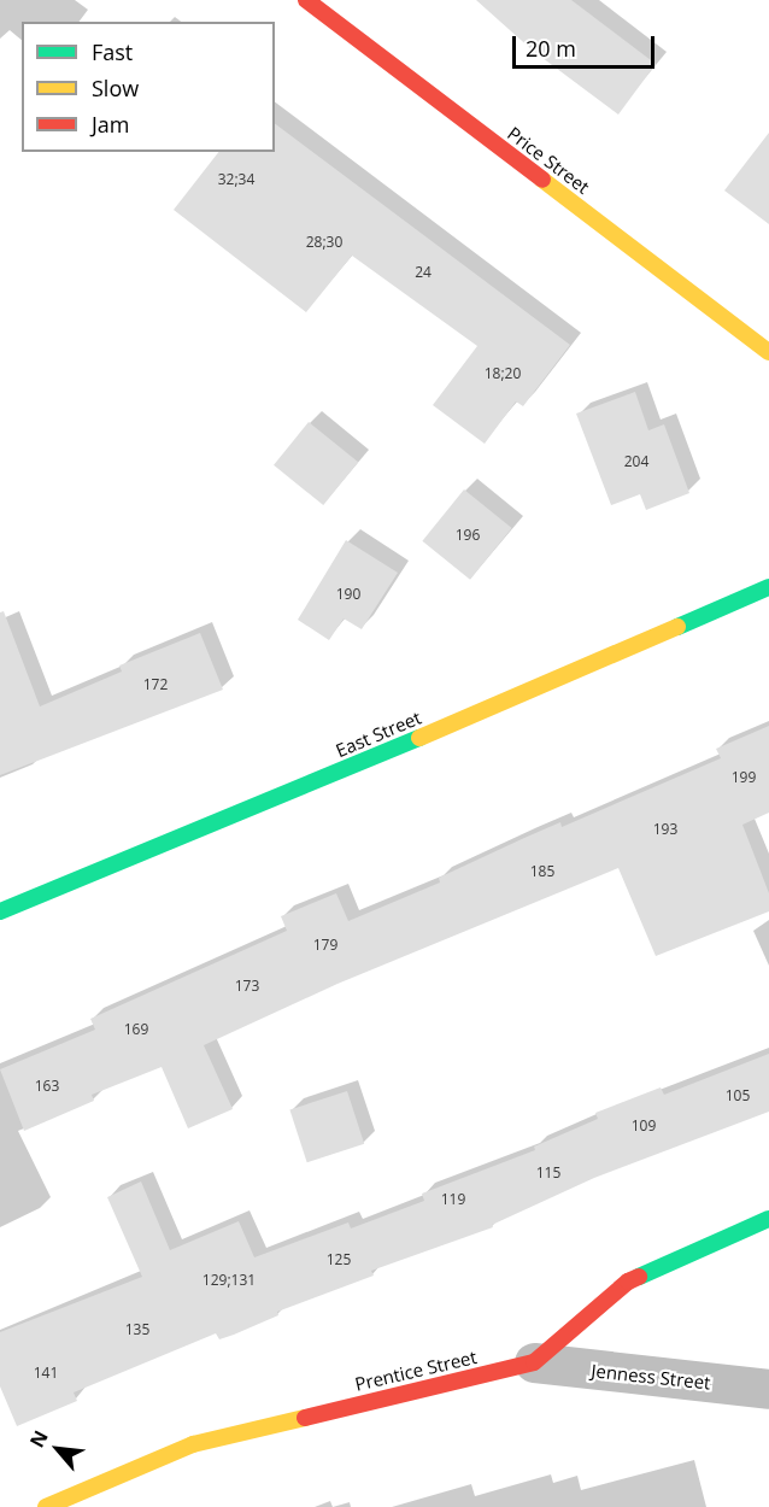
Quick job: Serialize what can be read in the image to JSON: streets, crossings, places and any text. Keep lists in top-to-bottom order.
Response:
{
  "streets": {
    "street": [
      "Price Street",
      "East Street",
      "Prentice Street",
      "Jenness Street"
    ]
  },
  "crossings": [
    ["Prentice Street", "Jenness Street"]
  ],
  "house_numbers": [
    "32;34",
    "28;30",
    "24",
    "18;20",
    "204",
    "196",
    "190",
    "172",
    "199",
    "193",
    "185",
    "179",
    "173",
    "169",
    "163",
    "105",
    "109",
    "115",
    "119",
    "125",
    "129;131",
    "135",
    "141"
  ],
  "legend": ["Fast", "Slow", "Jam"],
  "scale_bar": "20 m",
  "north": "top left"
}
